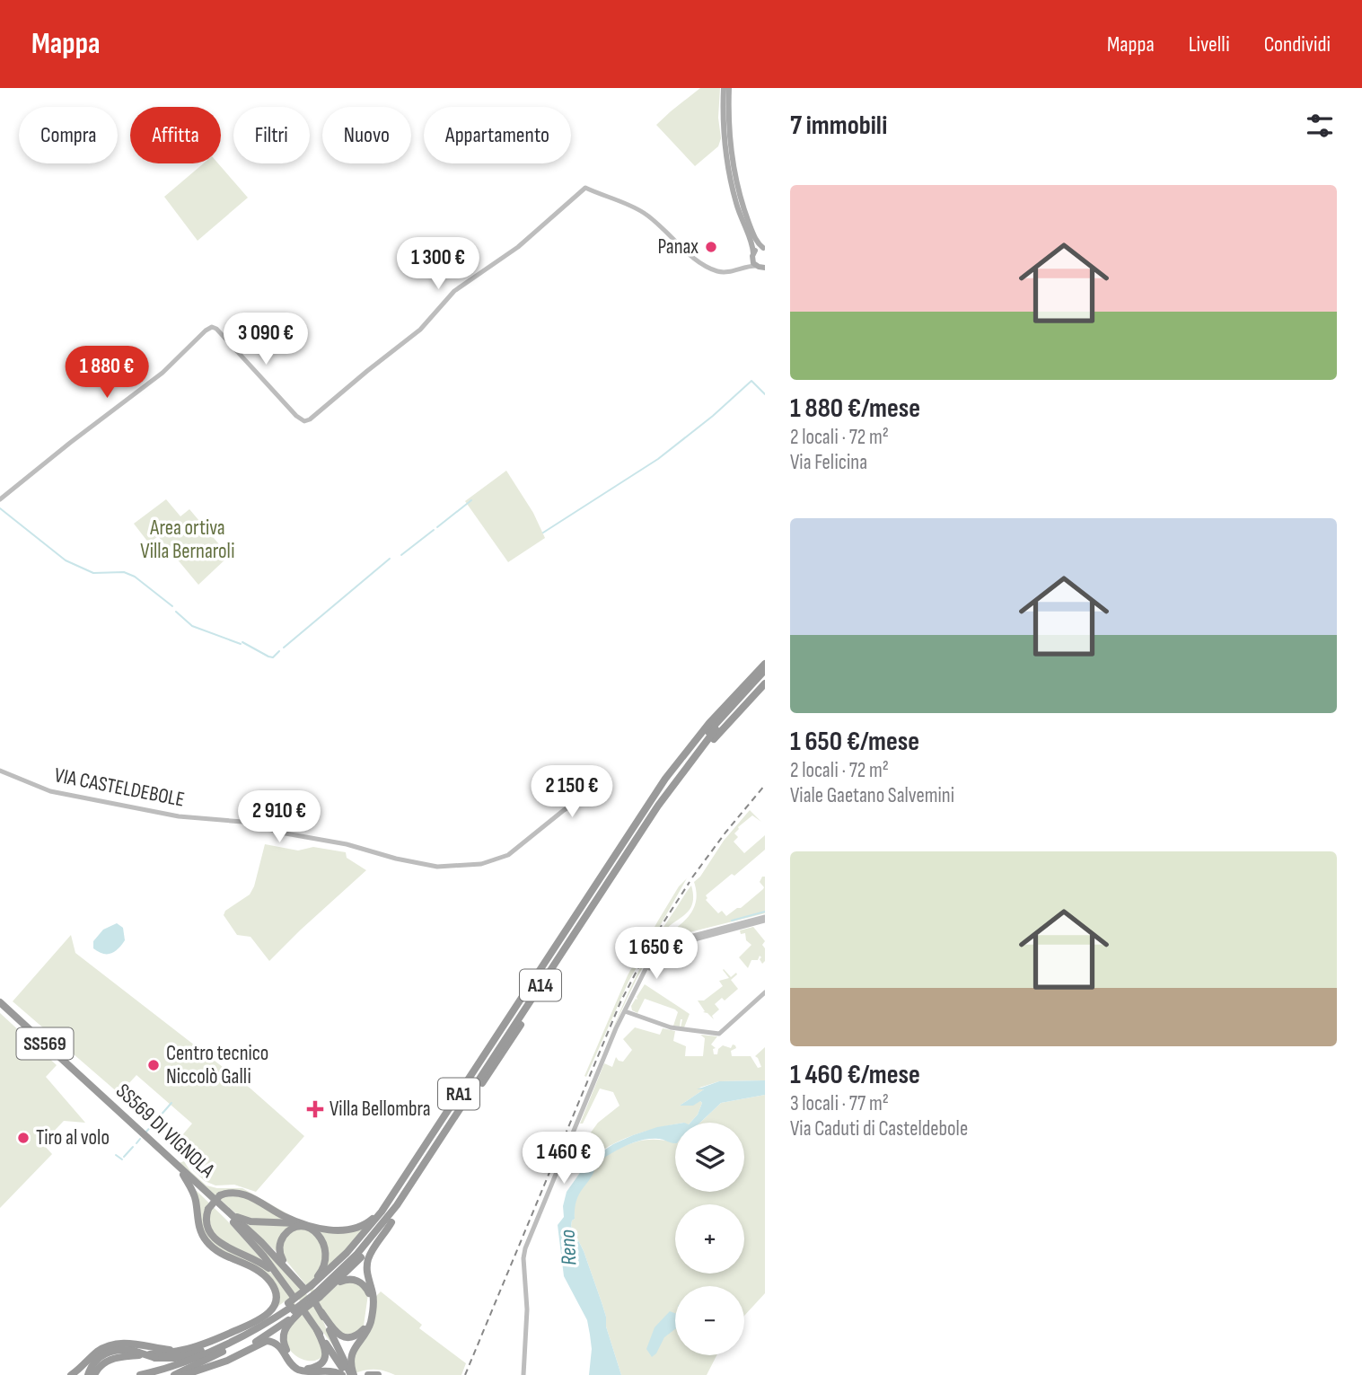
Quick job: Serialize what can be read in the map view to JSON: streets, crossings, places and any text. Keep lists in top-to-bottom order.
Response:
{
  "streets": {
    "highway": [
      "A14",
      "SS569",
      "RA1",
      "SS569 DI VIGNOLA"
    ],
    "street": ["VIA CASTELDEBOLE"]
  },
  "crossings": [
    ["A14", "RA1"],
    ["A14", "SS569 DI VIGNOLA"],
    ["RA1", "SS569 DI VIGNOLA"]
  ],
  "water": ["Reno"],
  "parks": ["Area ortiva Villa Bernaroli"],
  "places": {
    "other": ["Panax", "Centro tecnico Niccolò Galli", "Tiro al volo"],
    "health": ["Villa Bellombra"]
  },
  "page": {
    "header": "Mappa",
    "nav": ["Mappa", "Livelli", "Condividi"],
    "heading": "7 immobili",
    "chip": [
      "Compra",
      "Affitta",
      "Filtri",
      "Nuovo",
      "Appartamento"
    ],
    "list": [
      {
        "name": "1 880 €/mese",
        "note": "2 locali · 72 m² · Via Felicina"
      },
      {
        "name": "1 650 €/mese",
        "note": "2 locali · 72 m² · Viale Gaetano Salvemini"
      },
      {
        "name": "1 460 €/mese",
        "note": "3 locali · 77 m² · Via Caduti di Casteldebole"
      }
    ],
    "price": [
      "1 300 €",
      "3 090 €",
      "1 880 €",
      "2 150 €",
      "2 910 €",
      "1 650 €",
      "1 460 €"
    ],
    "map_buttons": ["+", "−"]
  }
}
